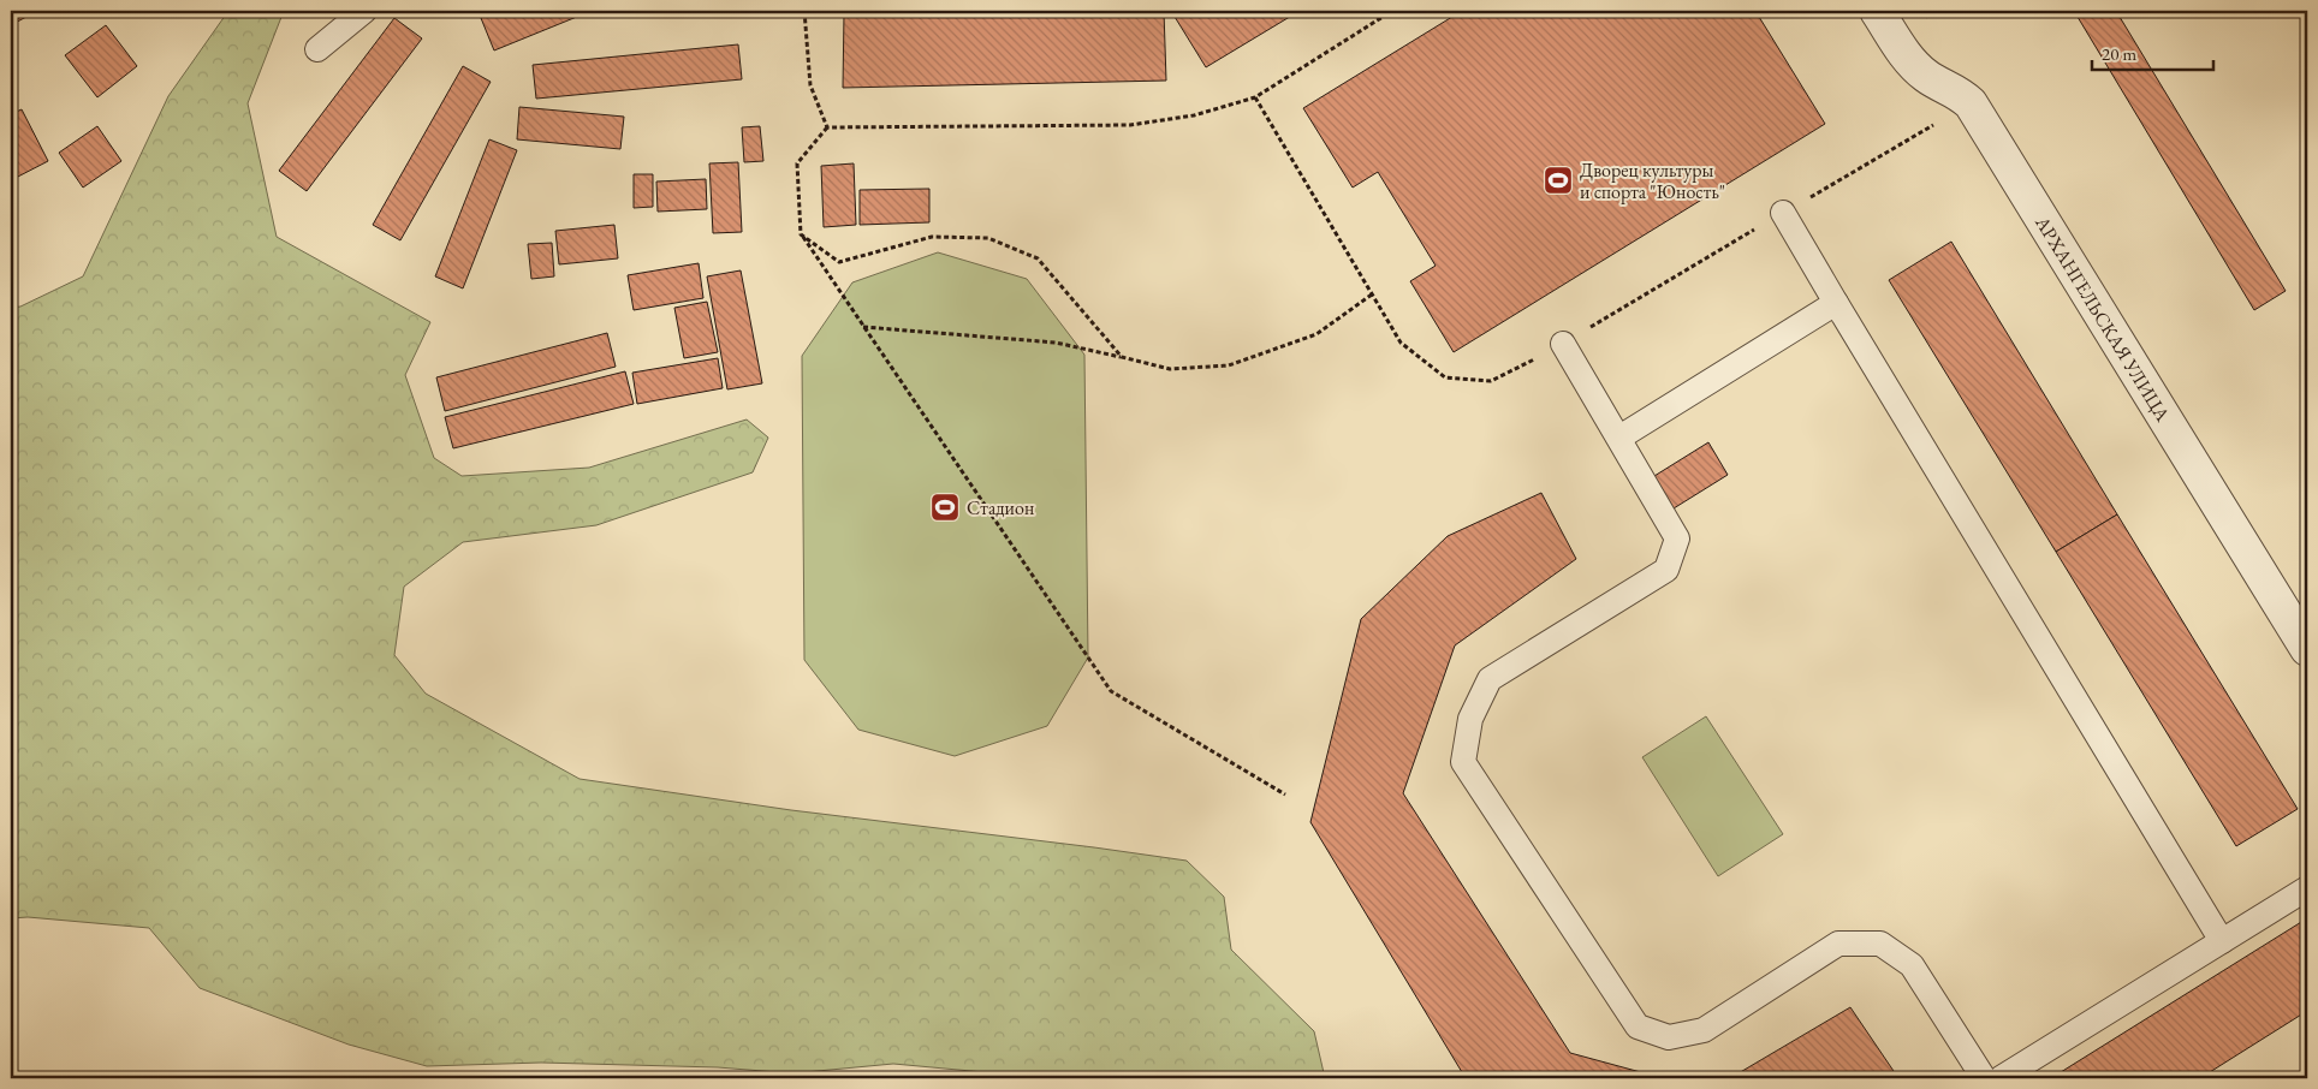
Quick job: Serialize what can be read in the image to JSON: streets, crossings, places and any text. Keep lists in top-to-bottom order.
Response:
{
  "streets": {
    "street": ["АРХАНГЕЛЬСКАЯ УЛИЦА"]
  },
  "places": {
    "sports": ["Дворец культуры и спорта \"Юность\"", "Стадион"]
  },
  "scale_bar": "20 m"
}
